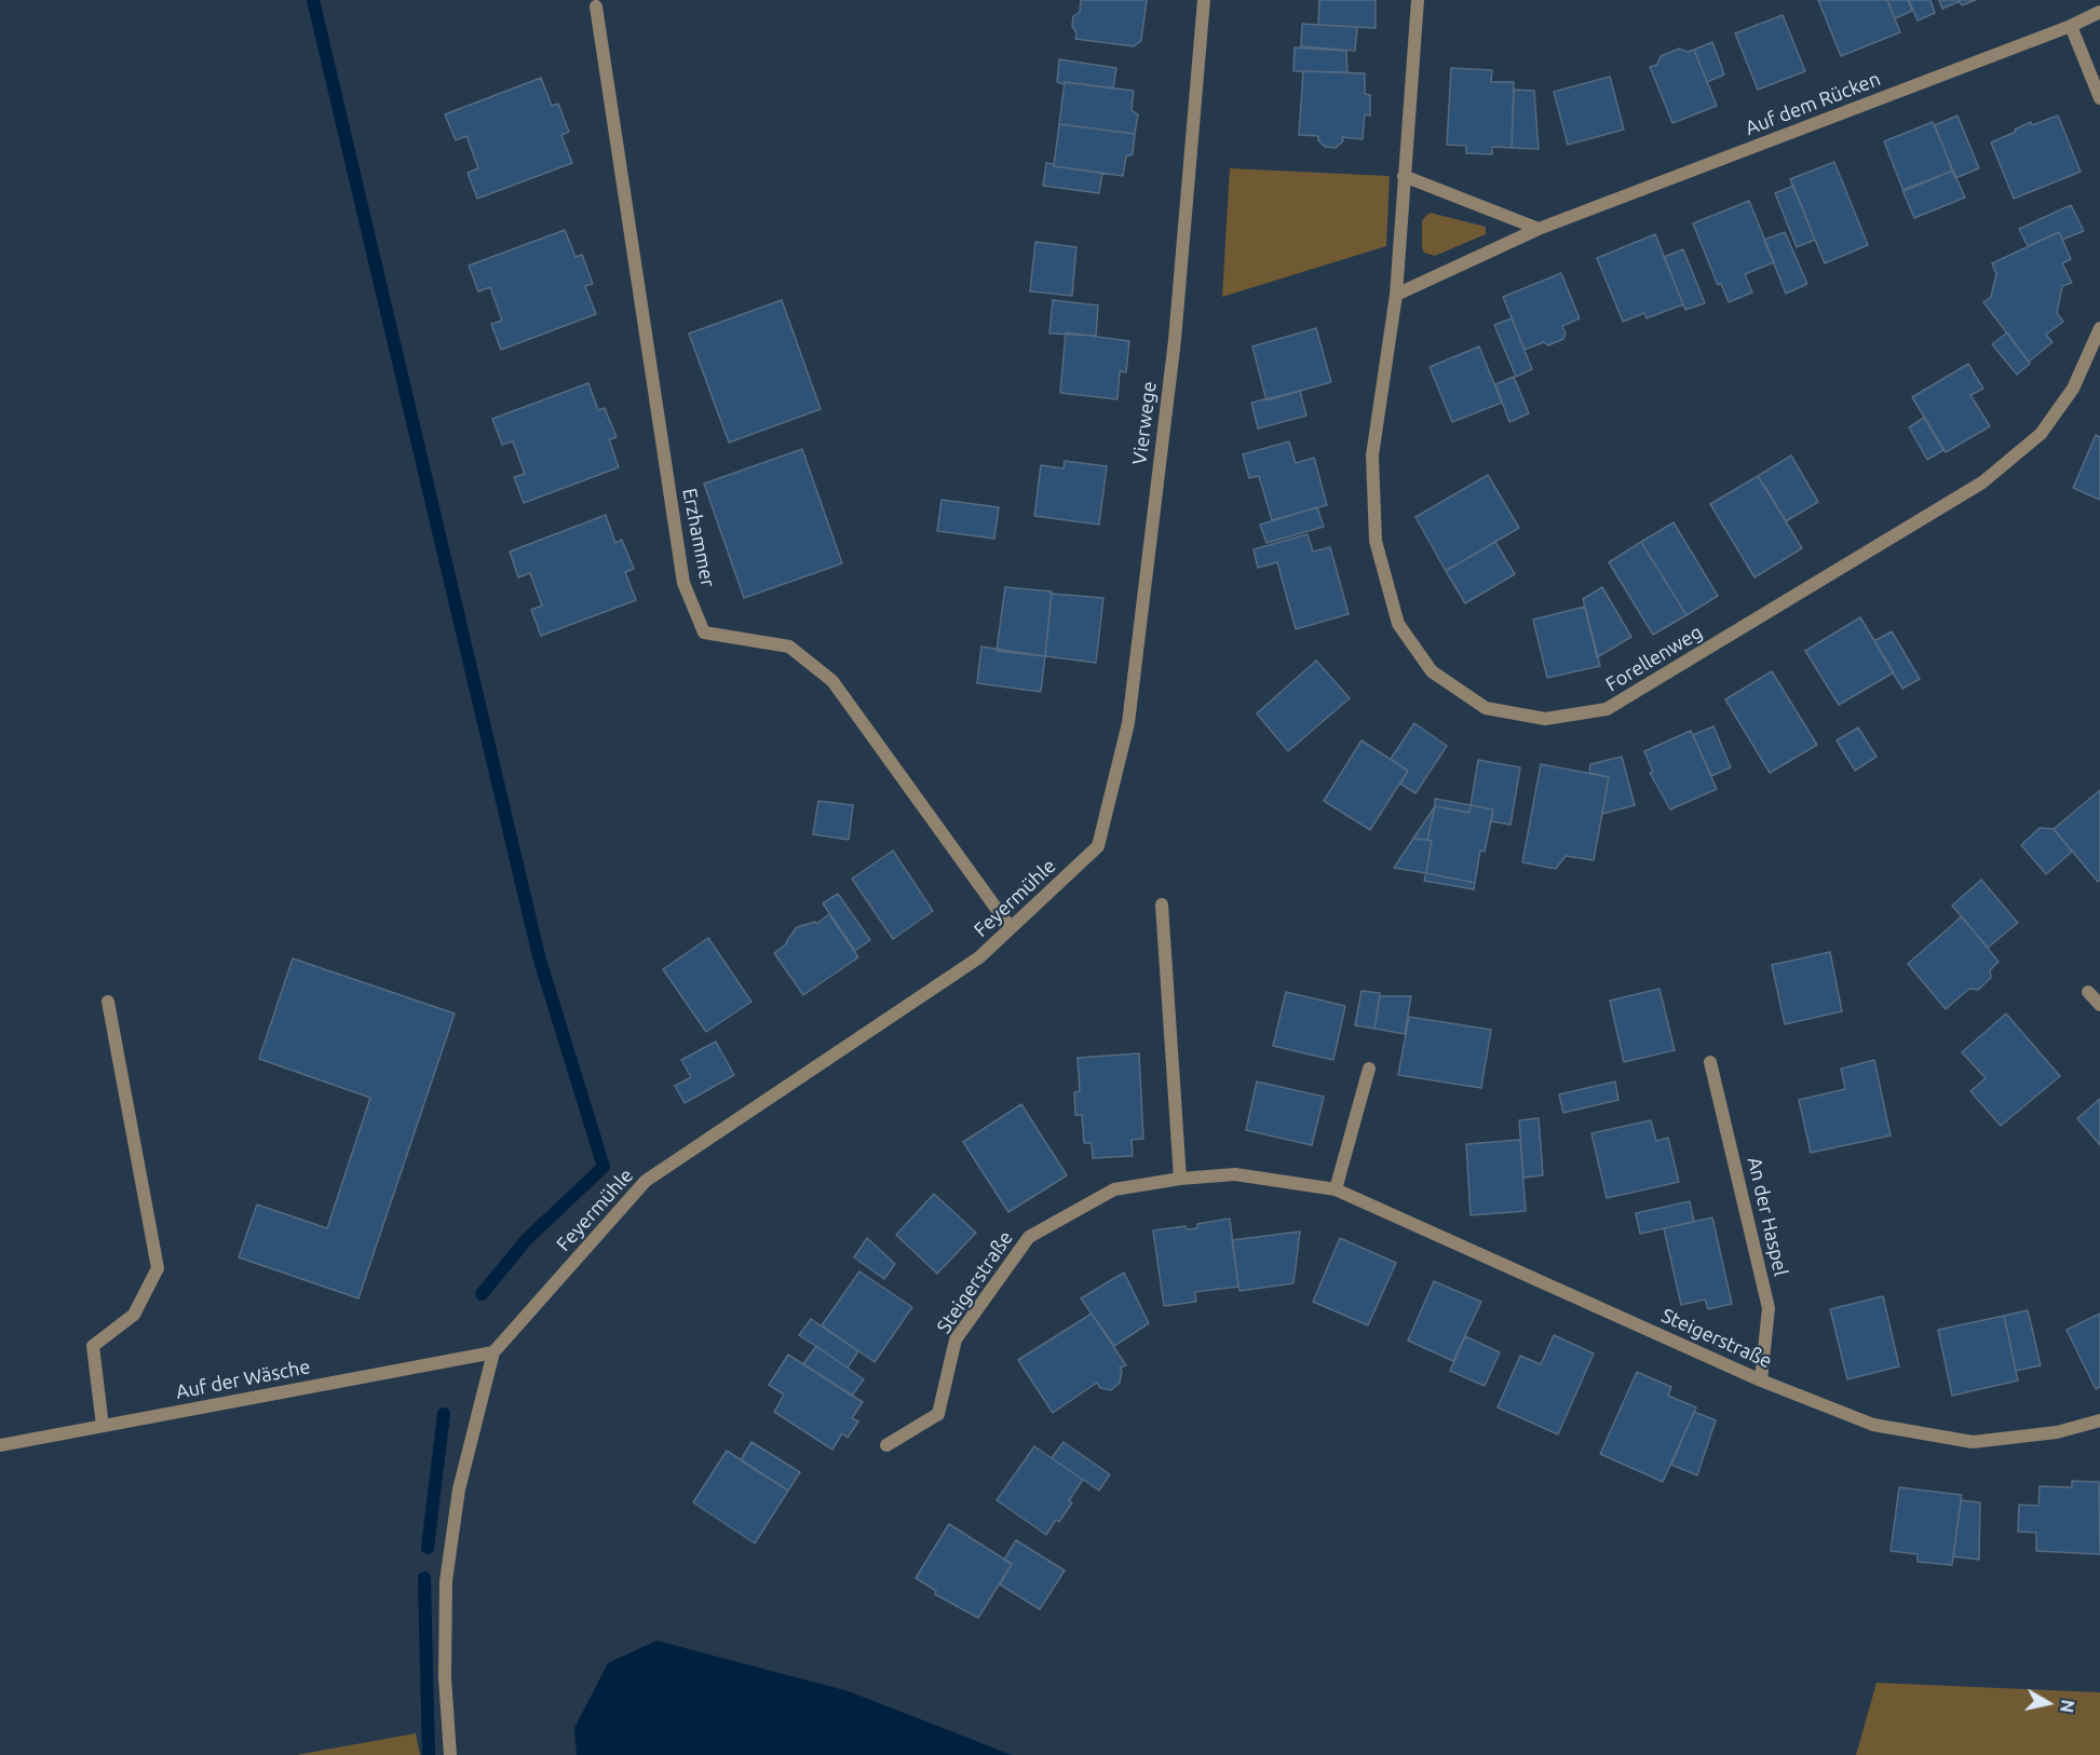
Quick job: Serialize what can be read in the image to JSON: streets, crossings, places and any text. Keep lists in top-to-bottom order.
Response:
{
  "streets": {
    "street": [
      "Auf dem Rücken",
      "Vierwege",
      "Erzhammer",
      "Forellenweg",
      "Feyermühle",
      "An der Haspel",
      "Steigerstraße",
      "Auf der Wäsche"
    ]
  },
  "crossings": [
    ["Auf dem Rücken", "Forellenweg"],
    ["Vierwege", "Feyermühle"],
    ["Erzhammer", "Feyermühle"],
    ["Feyermühle", "Auf der Wäsche"],
    ["An der Haspel", "Steigerstraße"]
  ],
  "north": "right"
}
